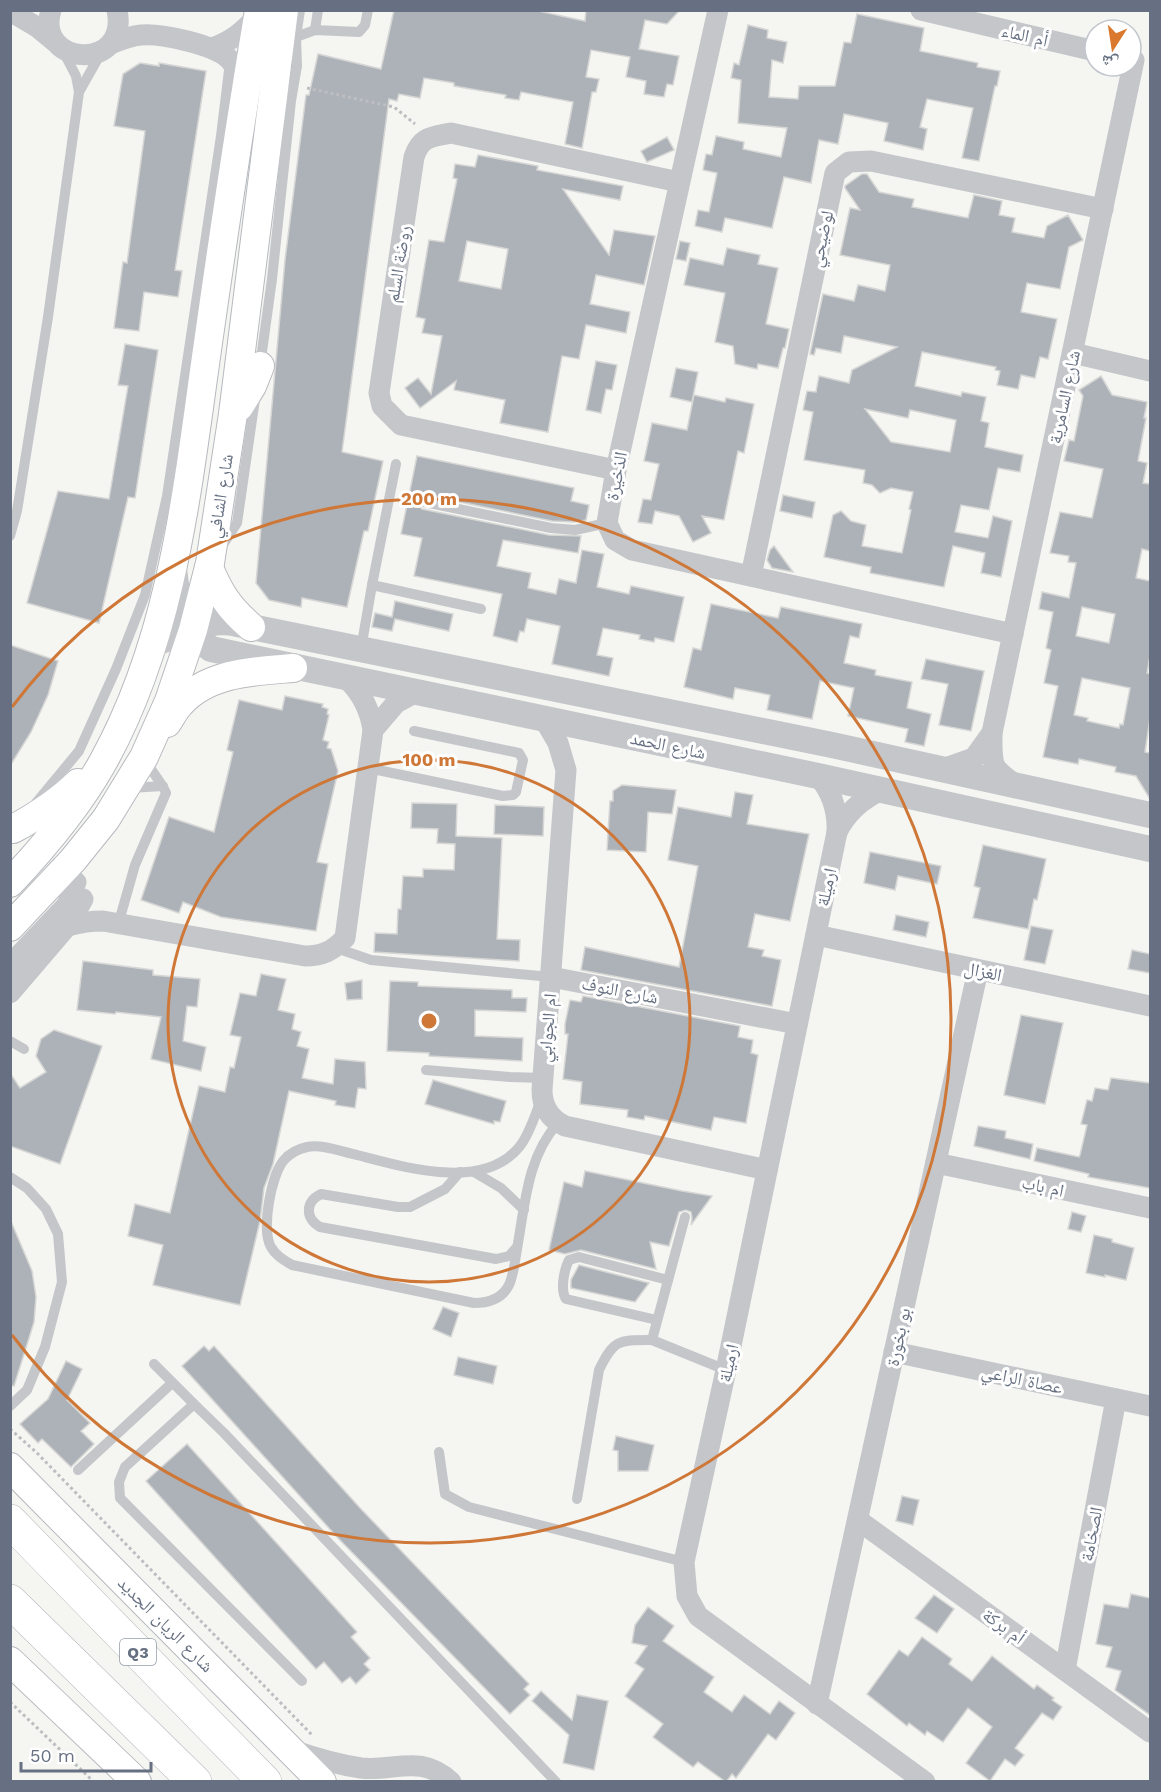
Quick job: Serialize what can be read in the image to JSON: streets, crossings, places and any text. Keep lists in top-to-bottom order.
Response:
{
  "streets": {
    "highway": ["Q3"],
    "main road": ["شارع الشافي", "شارع الريان الجديد"],
    "street": [
      "أم الماء",
      "لوضيحي",
      "روضة السلم",
      "شارع السامرية",
      "الذخيرة",
      "شارع الحمد",
      "ارميلة",
      "الغزال",
      "شارع النوف",
      "ام الجوابي",
      "ام باب",
      "بو بخورة",
      "عصاة الراعي",
      "الصخامة",
      "أم بركة"
    ]
  },
  "crossings": [
    ["لوضيحي", "شارع السامرية"],
    ["لوضيحي", "الذخيرة"],
    ["روضة السلم", "الذخيرة"],
    ["شارع السامرية", "الذخيرة"],
    ["شارع السامرية", "شارع الحمد"],
    ["شارع الشافي", "شارع الحمد"],
    ["شارع الحمد", "ارميلة"],
    ["شارع الحمد", "ام الجوابي"],
    ["ارميلة", "الغزال"],
    ["ارميلة", "شارع النوف"],
    ["ارميلة", "بو بخورة"],
    ["الغزال", "بو بخورة"],
    ["شارع النوف", "ام الجوابي"],
    ["ام باب", "بو بخورة"],
    ["بو بخورة", "عصاة الراعي"],
    ["بو بخورة", "أم بركة"],
    ["عصاة الراعي", "الصخامة"],
    ["الصخامة", "أم بركة"]
  ],
  "scale_bar": "50 m",
  "north": "bottom",
  "rings": ["200 m", "100 m"]
}
